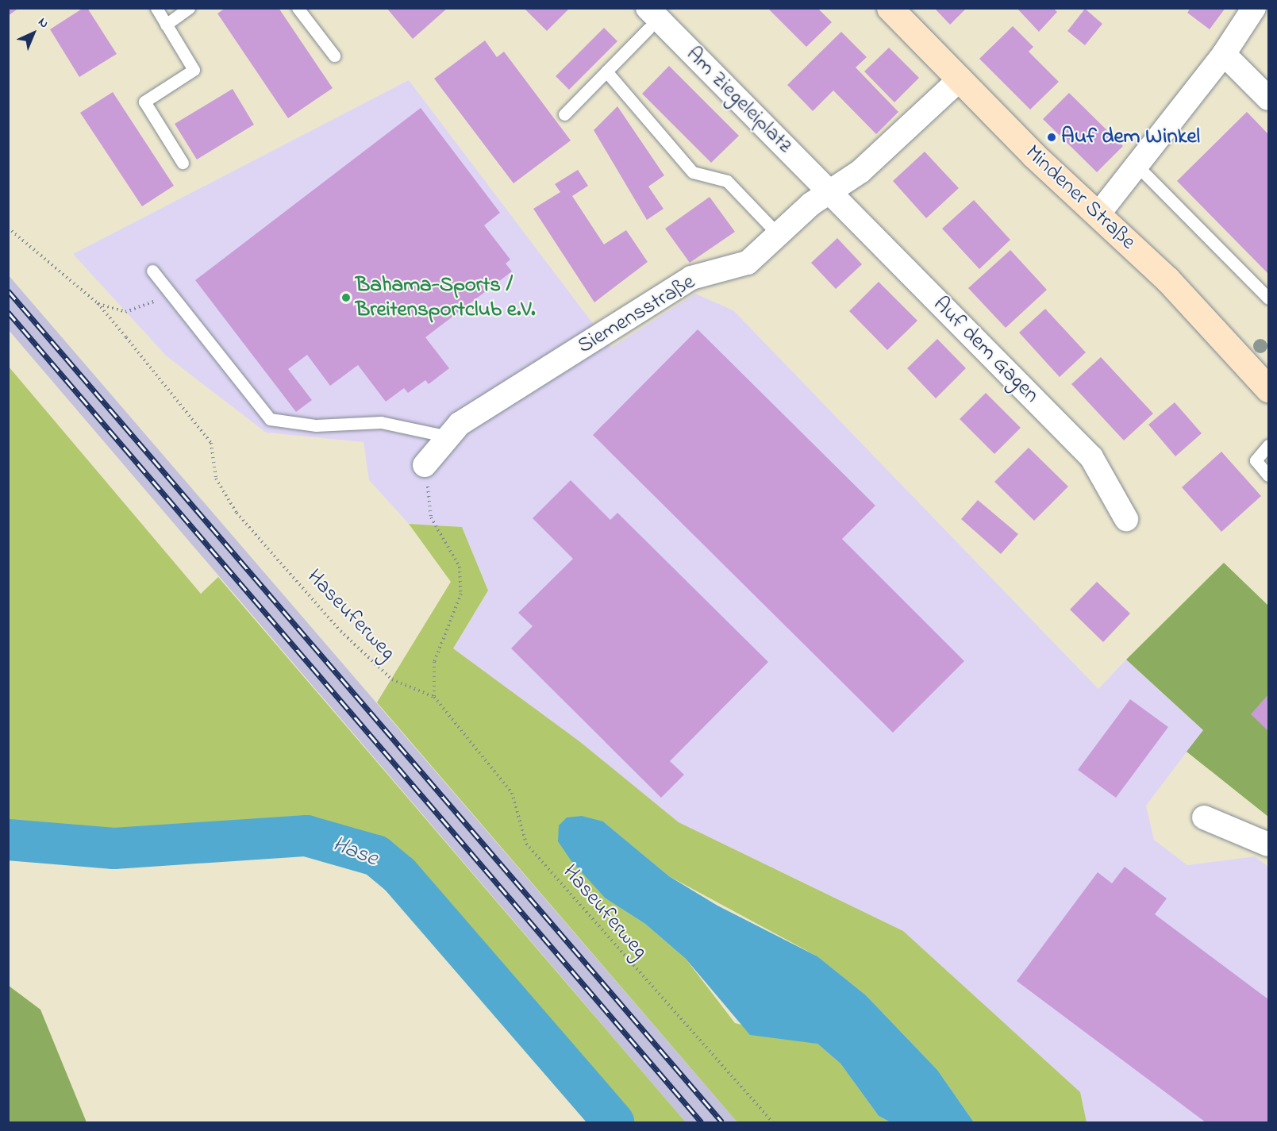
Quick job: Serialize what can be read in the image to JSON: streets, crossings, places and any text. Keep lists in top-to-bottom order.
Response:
{
  "streets": {
    "main road": ["Mindener Straße"],
    "street": ["Am Ziegeleiplatz", "Siemensstraße", "Auf dem Gagen"],
    "path": ["Haseuferweg"]
  },
  "crossings": [
    ["Am Ziegeleiplatz", "Siemensstraße"],
    ["Am Ziegeleiplatz", "Auf dem Gagen"],
    ["Mindener Straße", "Siemensstraße"],
    ["Siemensstraße", "Auf dem Gagen"]
  ],
  "water": ["Hase"],
  "places": ["Auf dem Winkel", "Bahama-Sports / Breitensportclub e.V."],
  "north": "top right"
}
